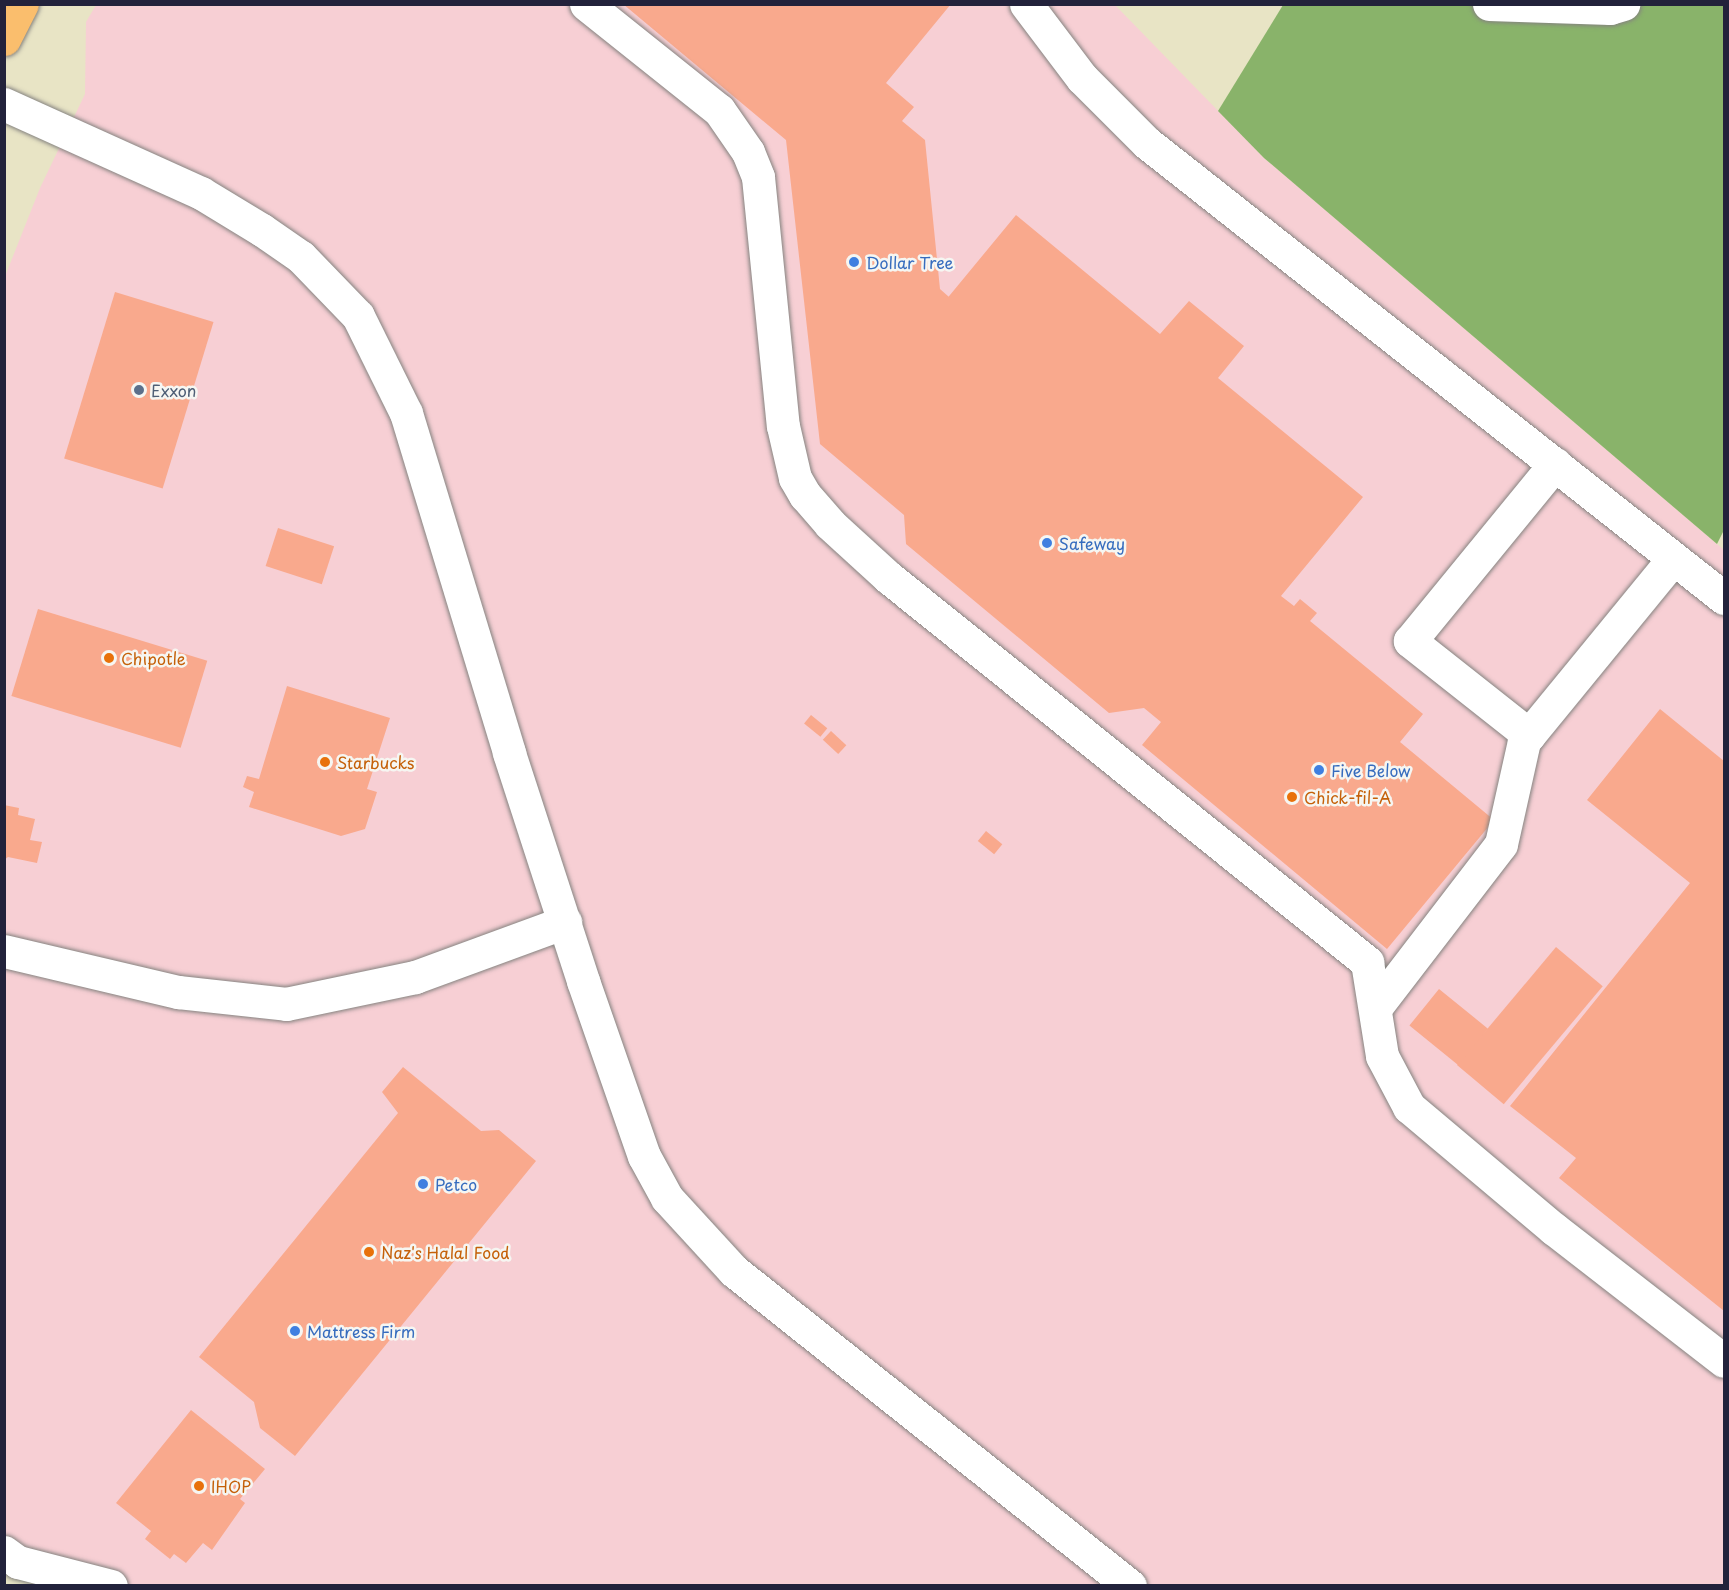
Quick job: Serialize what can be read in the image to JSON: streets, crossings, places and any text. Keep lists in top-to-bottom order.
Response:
{
  "places": [
    "Dollar Tree",
    "Exxon",
    "Safeway",
    "Chipotle",
    "Starbucks",
    "Five Below",
    "Chick-fil-A",
    "Petco",
    "Naz's Halal Food",
    "Mattress Firm",
    "IHOP"
  ]
}
